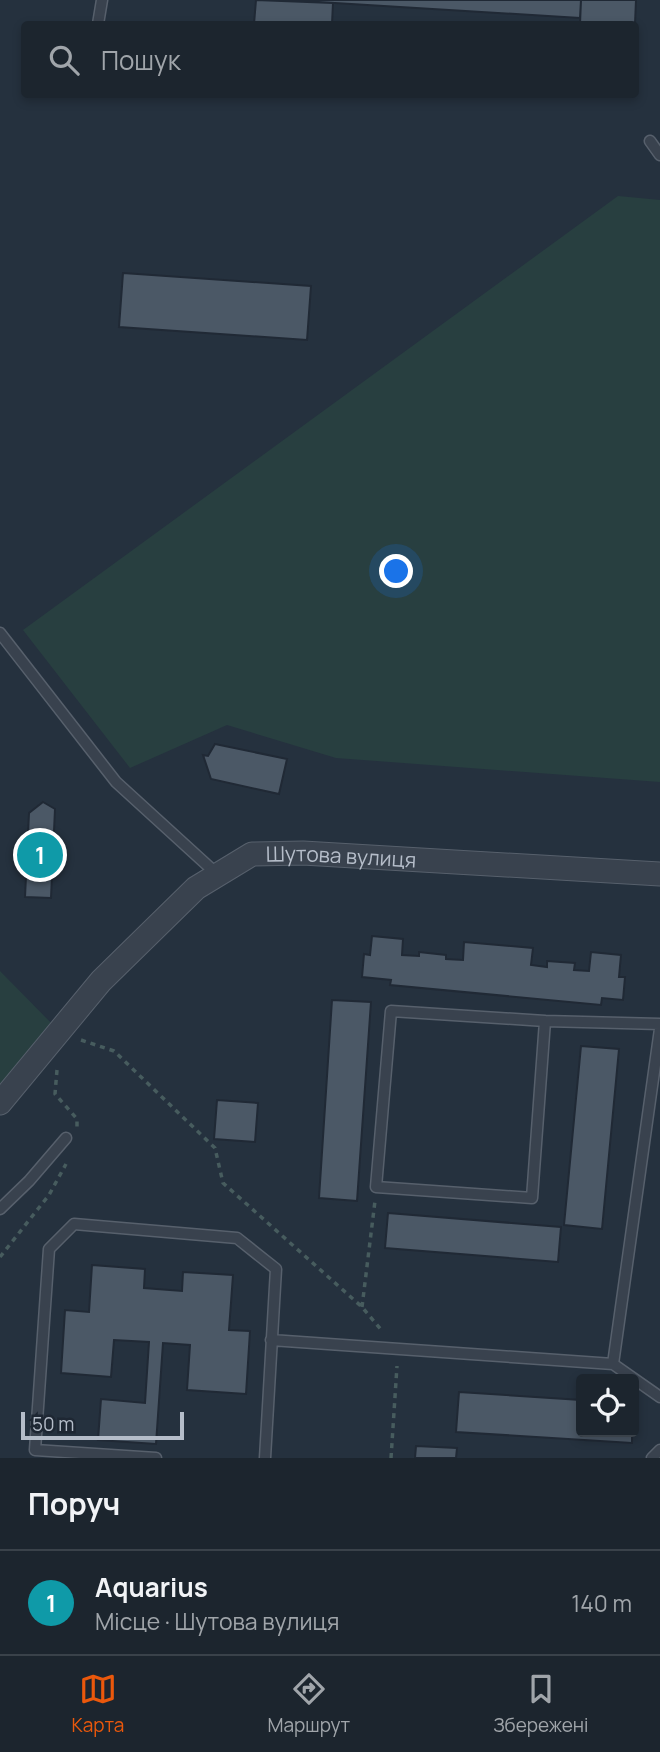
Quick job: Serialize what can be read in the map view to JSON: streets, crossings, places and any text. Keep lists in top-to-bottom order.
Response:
{
  "streets": {
    "street": ["Шутова вулиця"]
  },
  "scale_bar": "50 m",
  "page": {
    "search": "Пошук",
    "pins": "1",
    "scale": "50 m",
    "heading": "Поруч",
    "list": [
      {
        "mark": "1",
        "name": "Aquarius",
        "note": "Місце · Шутова вулиця",
        "value": "140 m"
      }
    ],
    "nav": ["Карта", "Маршрут", "Збережені"]
  }
}
